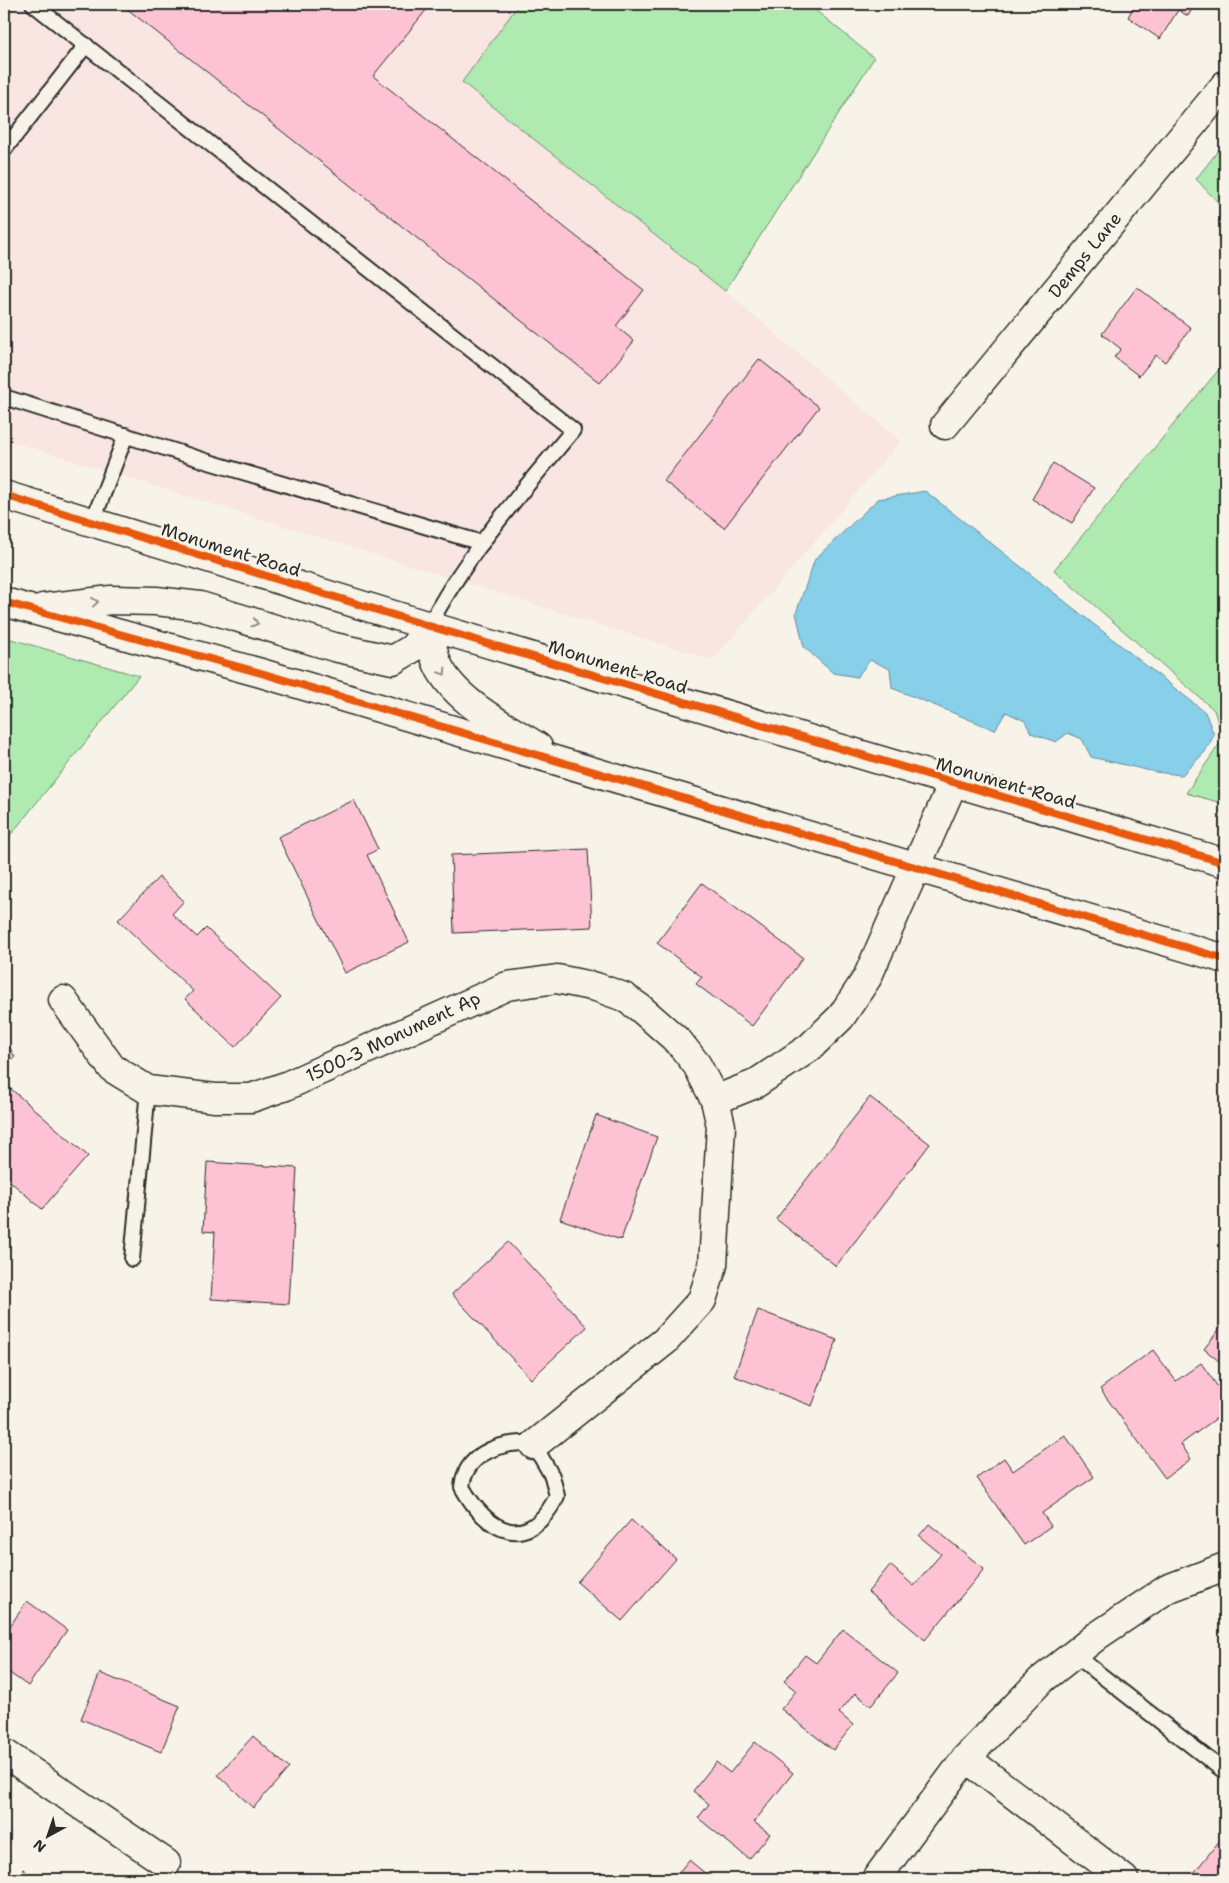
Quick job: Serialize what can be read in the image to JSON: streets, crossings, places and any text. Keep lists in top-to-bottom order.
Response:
{
  "streets": {
    "main road": ["Demps Lane", "Monument Road", "1500-3 Monument Ap"]
  },
  "north": "bottom left"
}
